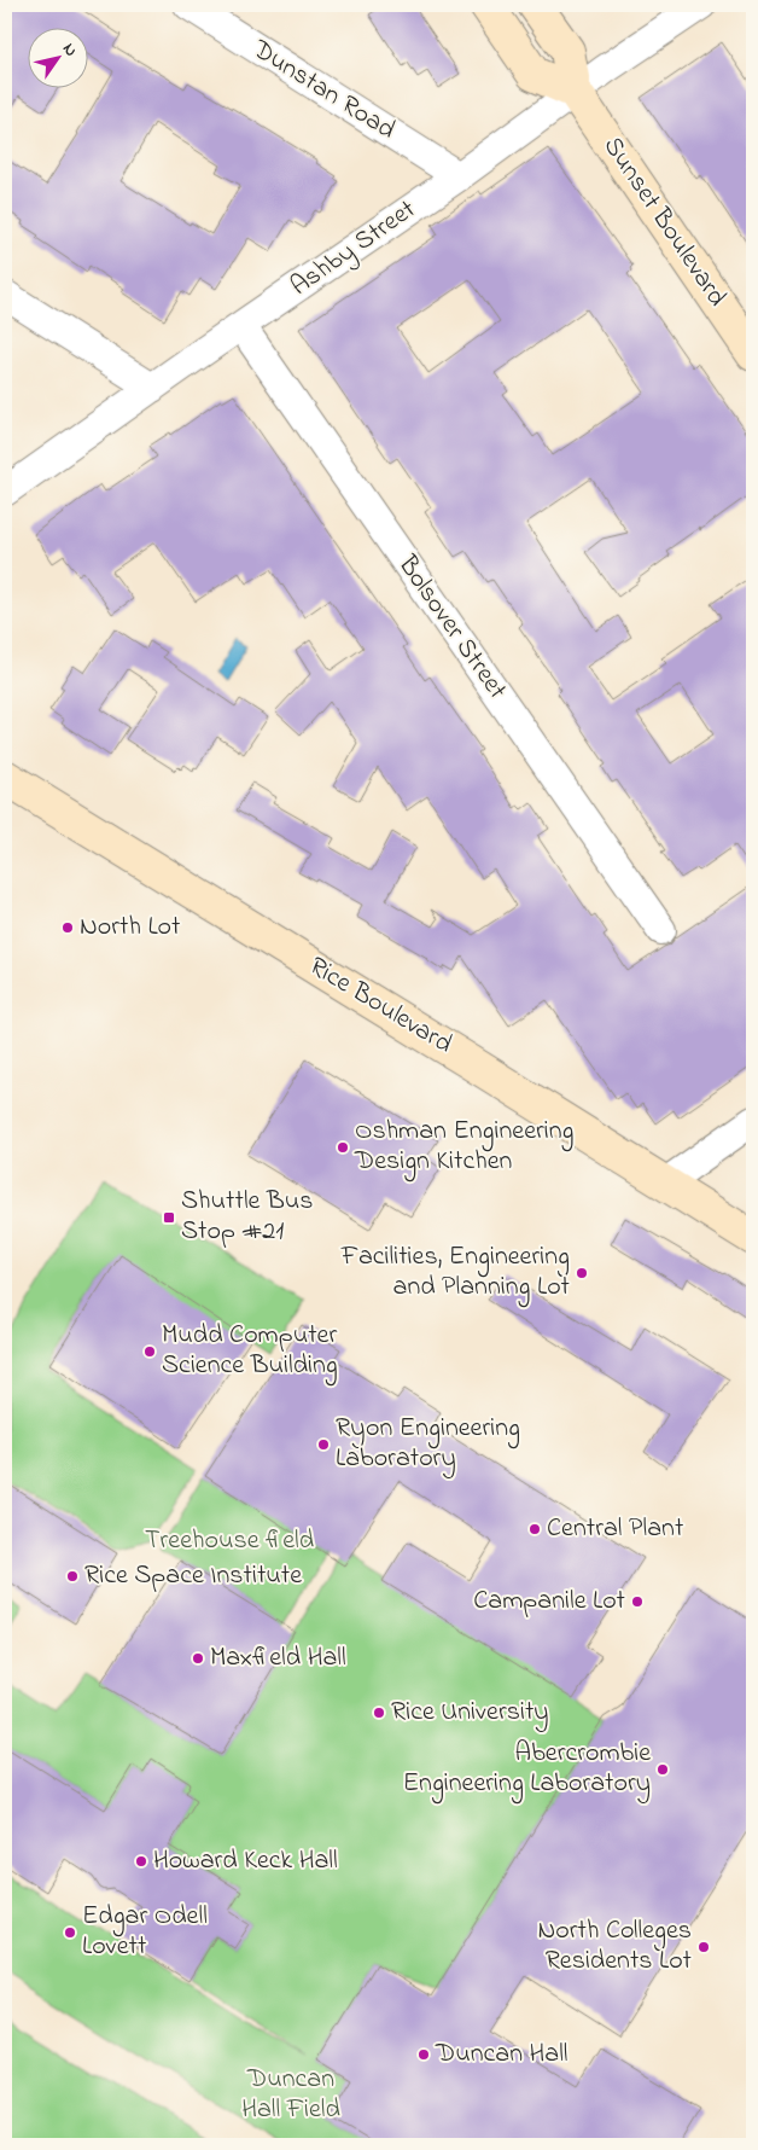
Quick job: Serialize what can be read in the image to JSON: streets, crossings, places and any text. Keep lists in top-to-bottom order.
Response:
{
  "streets": {
    "main road": ["Sunset Boulevard", "Rice Boulevard"],
    "street": ["Dunstan Road", "Ashby Street", "Bolsover Street"]
  },
  "crossings": [
    ["Dunstan Road", "Ashby Street"],
    ["Sunset Boulevard", "Ashby Street"],
    ["Ashby Street", "Bolsover Street"]
  ],
  "parks": ["Treehouse field", "Duncan Hall Field"],
  "places": {
    "other": [
      "North Lot",
      "Oshman Engineering Design Kitchen",
      "Facilities, Engineering and Planning Lot",
      "Mudd Computer Science Building",
      "Ryon Engineering Laboratory",
      "Central Plant",
      "Rice Space Institute",
      "Campanile Lot",
      "Maxfield Hall",
      "Rice University",
      "Abercrombie Engineering Laboratory",
      "Howard Keck Hall",
      "Edgar Odell Lovett",
      "North Colleges Residents Lot",
      "Duncan Hall"
    ],
    "transit": ["Shuttle Bus Stop #21"]
  },
  "north": "top right"
}
